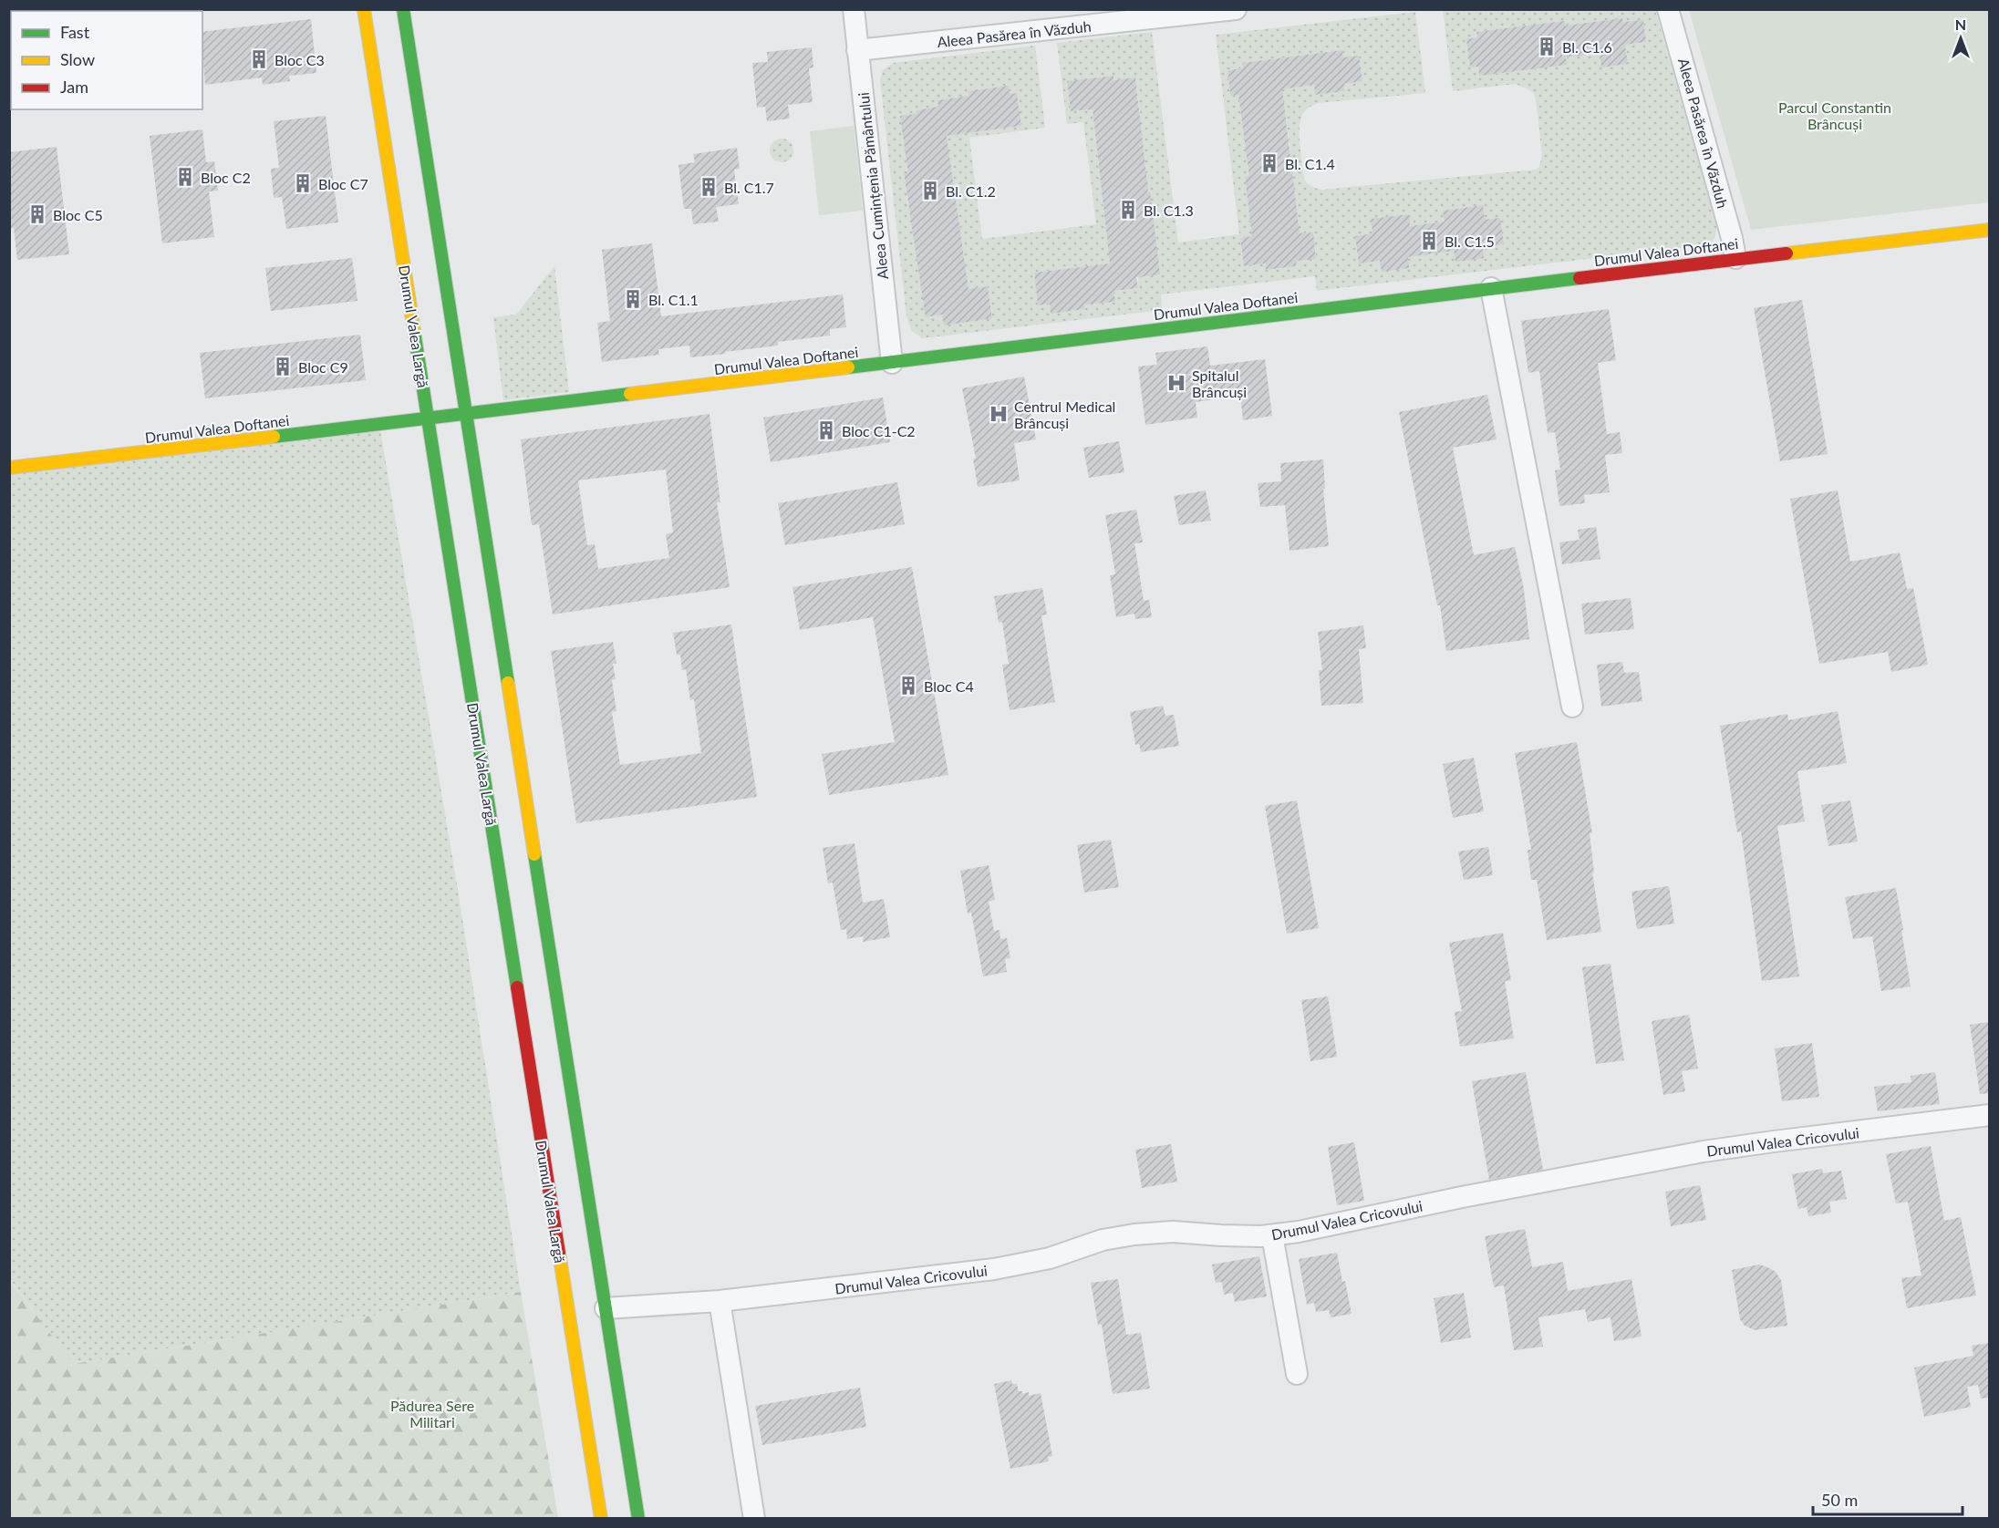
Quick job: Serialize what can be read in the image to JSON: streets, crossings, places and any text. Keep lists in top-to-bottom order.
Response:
{
  "streets": {
    "main road": ["Drumul Valea Doftanei", "Drumul Valea Largă"],
    "street": ["Aleea Pasărea în Văzduh", "Aleea Cumințenia Pământului", "Drumul Valea Cricovului"]
  },
  "crossings": [
    ["Aleea Pasărea în Văzduh", "Aleea Cumințenia Pământului"],
    ["Aleea Pasărea în Văzduh", "Drumul Valea Doftanei"],
    ["Aleea Cumințenia Pământului", "Drumul Valea Doftanei"],
    ["Drumul Valea Doftanei", "Drumul Valea Largă"]
  ],
  "parks": ["Parcul Constantin Brâncuși", "Pădurea Sere Militari"],
  "places": {
    "building": [
      "Bl. C1.6",
      "Bloc C3",
      "Bl. C1.4",
      "Bloc C2",
      "Bloc C7",
      "Bl. C1.7",
      "Bl. C1.2",
      "Bl. C1.3",
      "Bloc C5",
      "Bl. C1.5",
      "Bl. C1.1",
      "Bloc C9",
      "Bloc C1-C2",
      "Bloc C4"
    ],
    "hospital": ["Spitalul Brâncuși", "Centrul Medical Brâncuși"]
  },
  "legend": ["Fast", "Slow", "Jam"],
  "scale_bar": "50 m",
  "north": "top"
}
